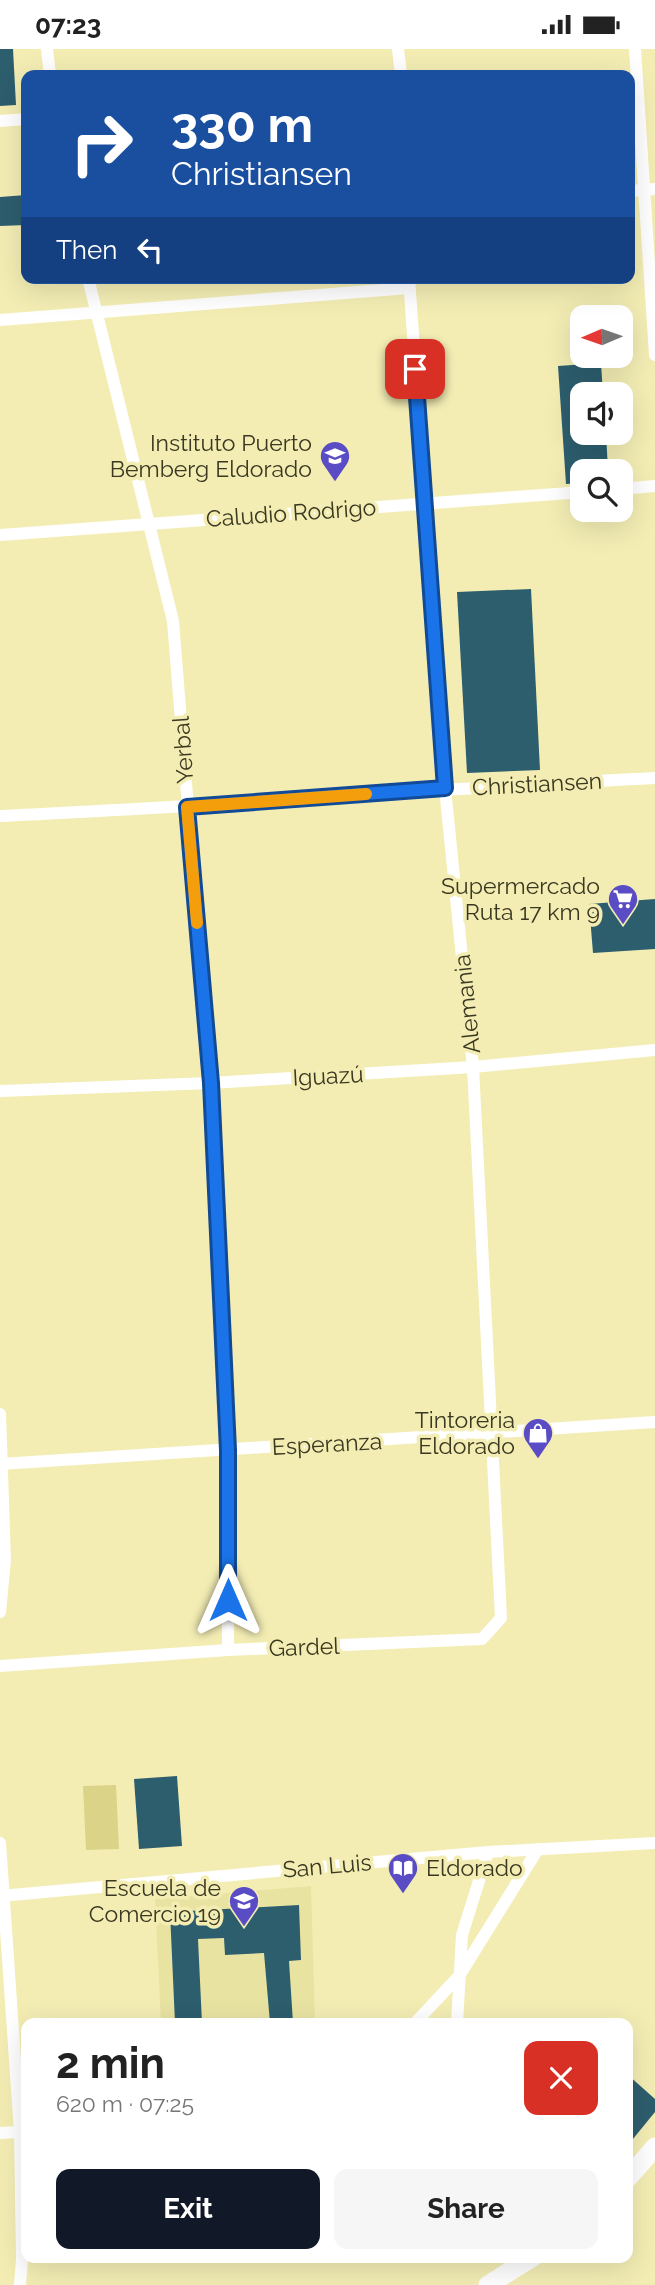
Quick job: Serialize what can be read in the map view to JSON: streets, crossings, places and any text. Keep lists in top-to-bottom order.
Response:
{
  "streets": {
    "street": [
      "Caludio Rodrigo",
      "Yerbal",
      "Christiansen",
      "Alemania",
      "Iguazú",
      "Esperanza",
      "Gardel",
      "San Luis"
    ]
  },
  "crossings": [
    ["Caludio Rodrigo", "Yerbal"],
    ["Caludio Rodrigo", "Alemania"],
    ["Yerbal", "Christiansen"],
    ["Yerbal", "Iguazú"],
    ["Yerbal", "Esperanza"],
    ["Yerbal", "Gardel"],
    ["Christiansen", "Alemania"],
    ["Alemania", "Iguazú"],
    ["Alemania", "Esperanza"],
    ["Alemania", "Gardel"]
  ],
  "places": {
    "school or university": ["Instituto Puerto Bemberg Eldorado", "Escuela de Comercio 19"],
    "supermarket": ["Supermercado Ruta 17 km 9"],
    "shop": ["Tintoreria Eldorado"],
    "library": ["Eldorado"]
  },
  "north": "left",
  "page": {
    "status": "07:23",
    "turn": ["330 m", "Christiansen"],
    "then": "Then",
    "heading": ["2 min", "620 m · 07:25"],
    "buttons": ["Exit", "Share"]
  }
}
